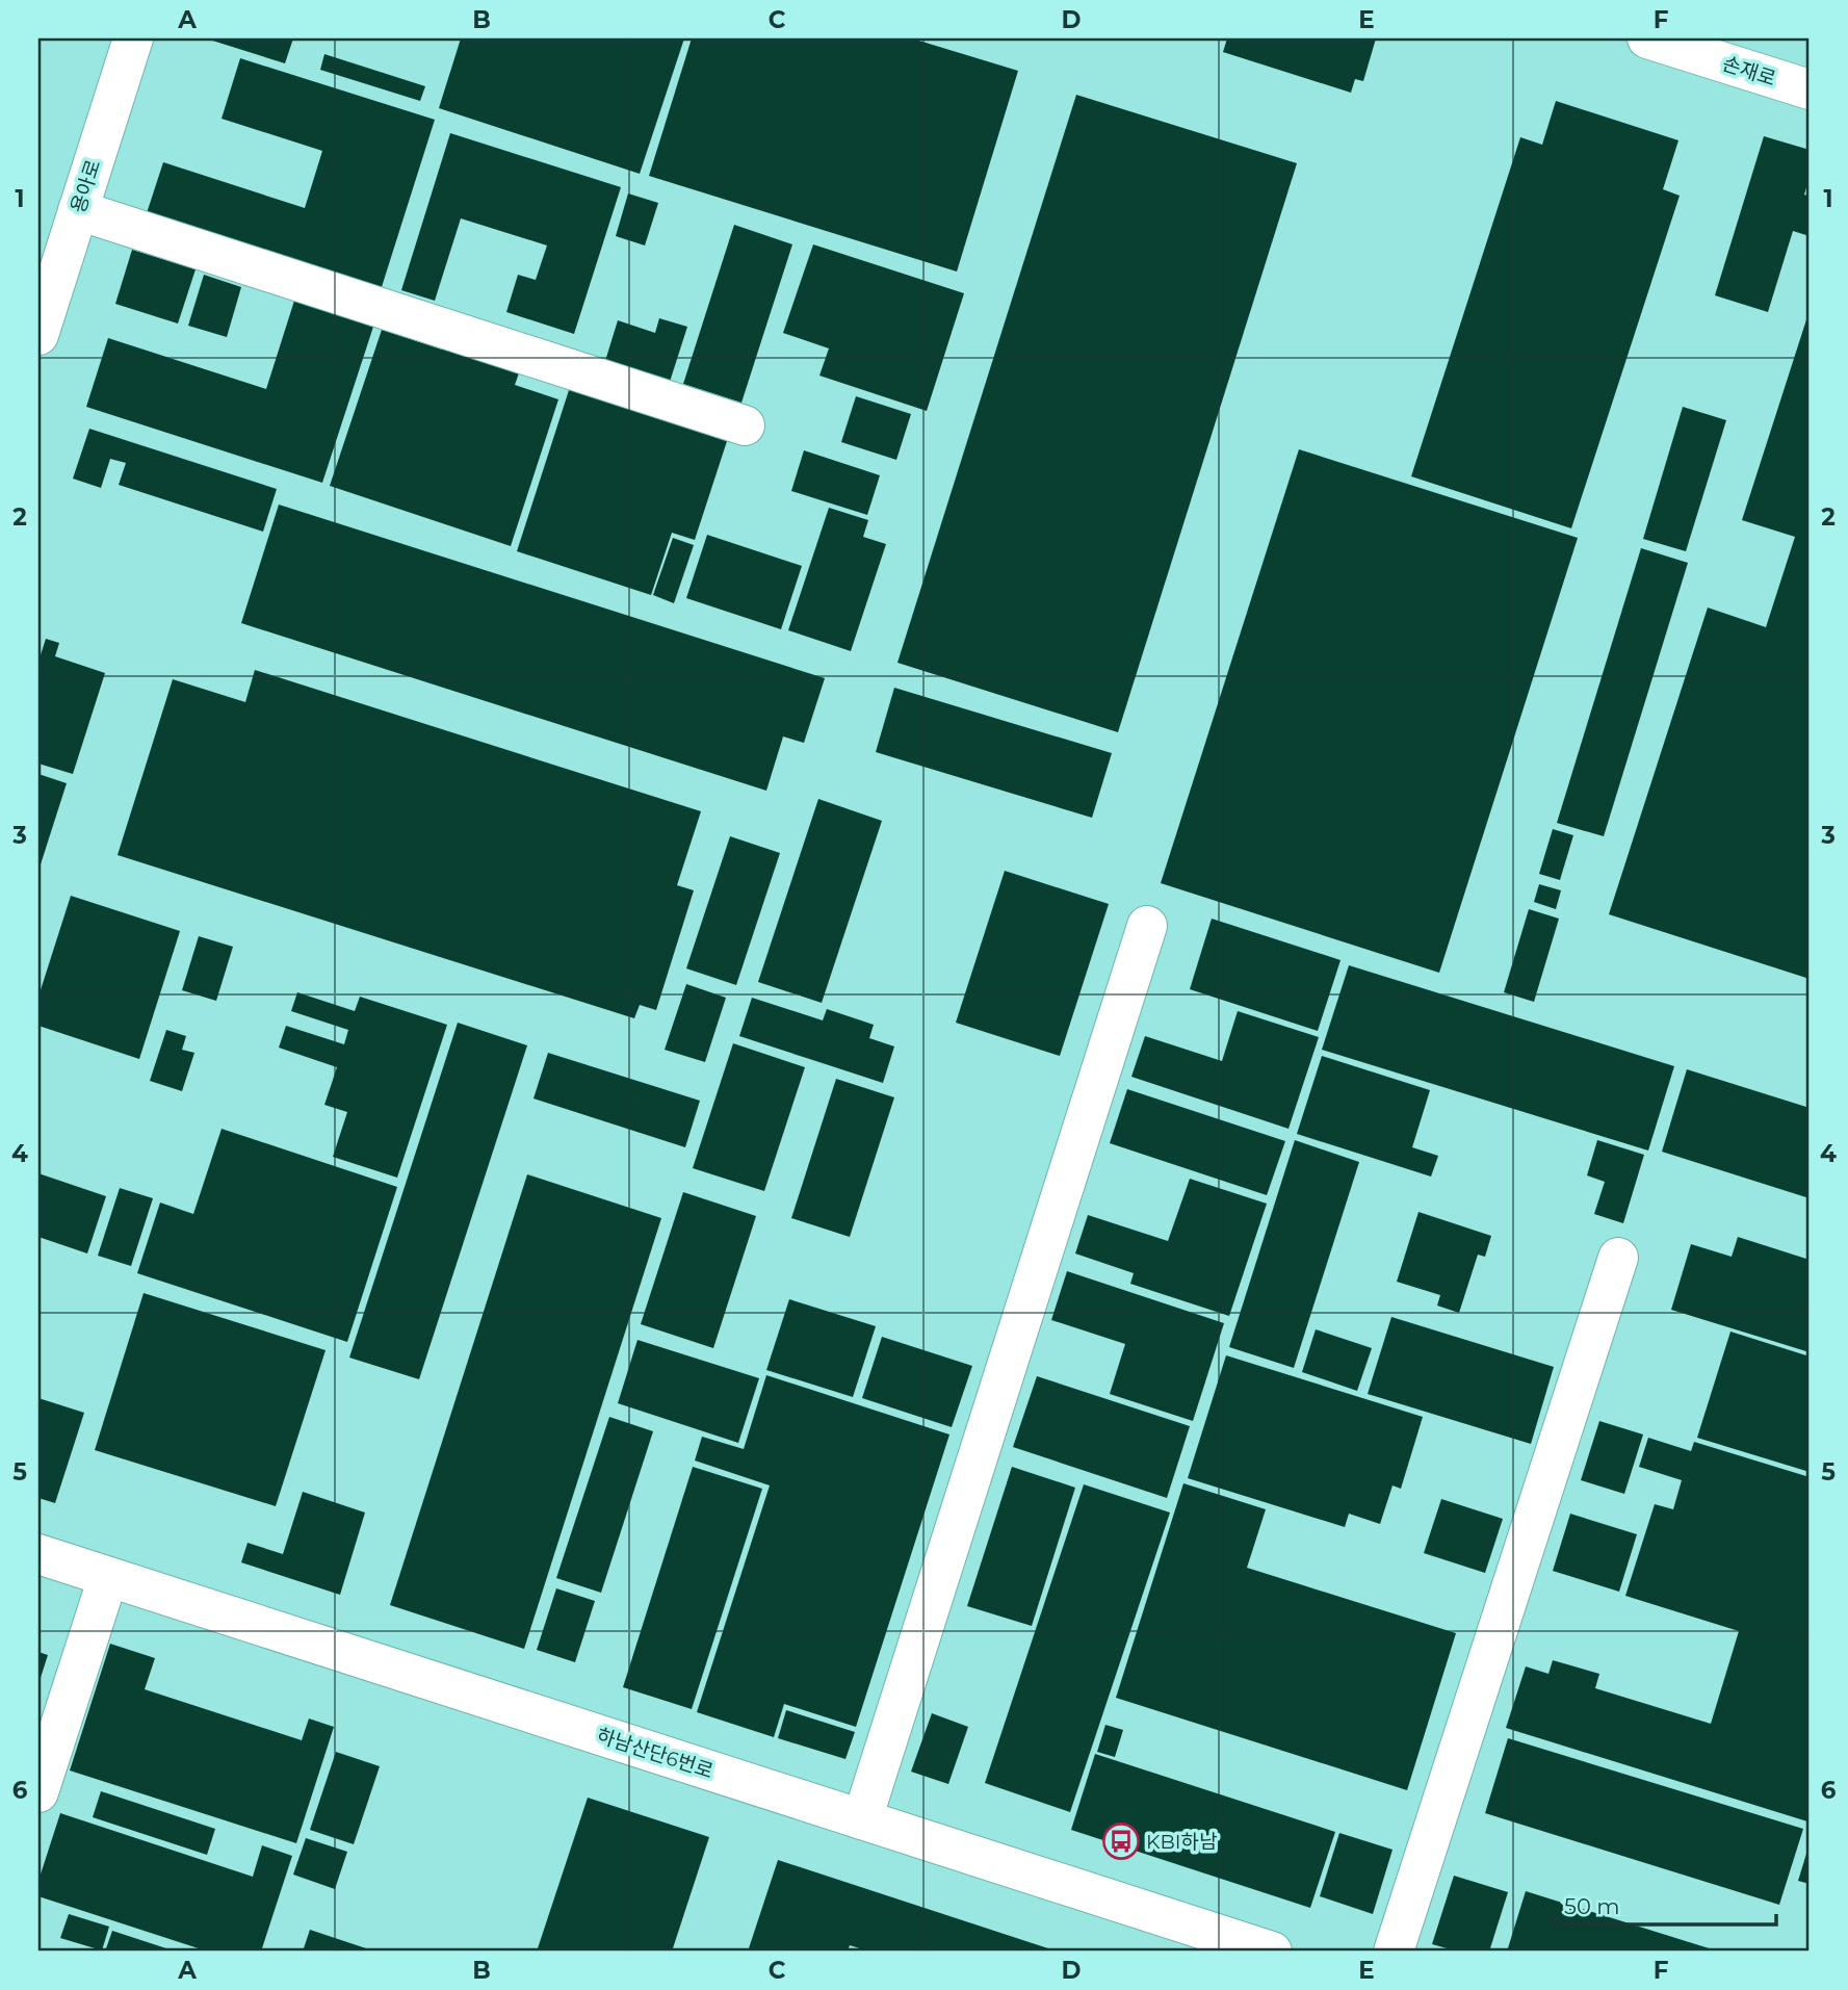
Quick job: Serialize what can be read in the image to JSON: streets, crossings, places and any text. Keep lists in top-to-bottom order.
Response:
{
  "streets": {
    "street": ["손재로", "용아로", "하남산단6번로"]
  },
  "places": {
    "bus stop": ["KBI하남"]
  },
  "scale_bar": "50 m",
  "grid": {
    "columns": [
      "A",
      "B",
      "C",
      "D",
      "E",
      "F"
    ],
    "rows": [
      "1",
      "2",
      "3",
      "4",
      "5",
      "6"
    ]
  }
}
